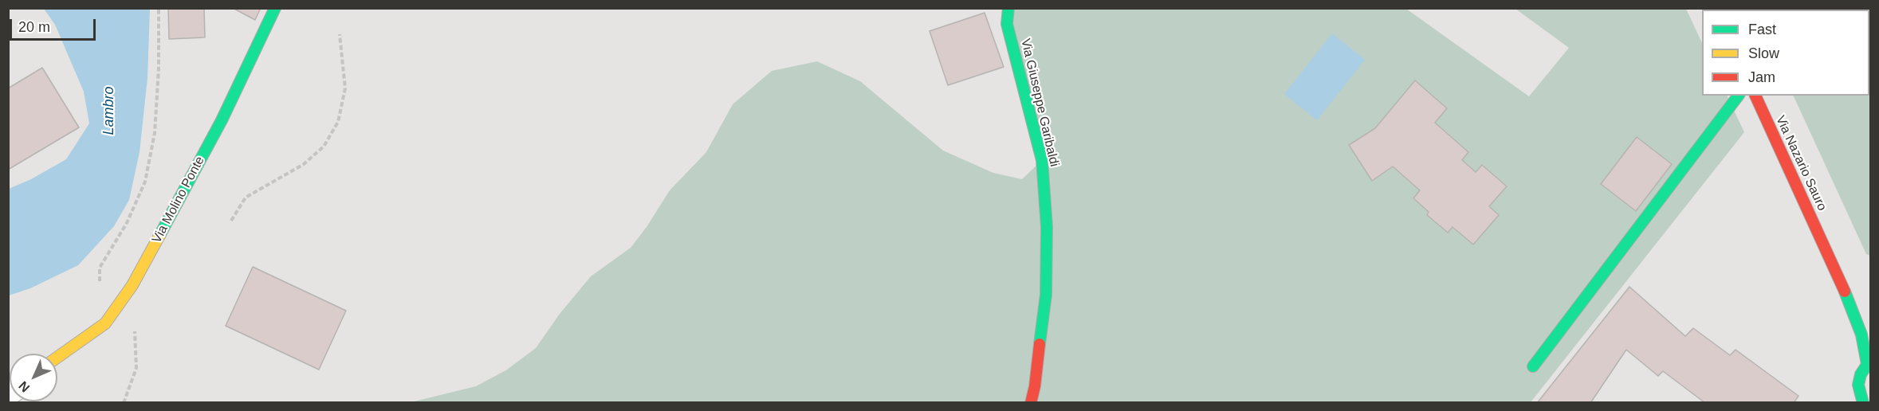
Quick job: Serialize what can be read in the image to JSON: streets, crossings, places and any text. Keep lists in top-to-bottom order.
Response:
{
  "streets": {
    "street": ["Via Giuseppe Garibaldi", "Via Nazario Sauro", "Via Molino Ponte"]
  },
  "water": ["Lambro"],
  "legend": ["Fast", "Slow", "Jam"],
  "scale_bar": "20 m",
  "north": "bottom left"
}
